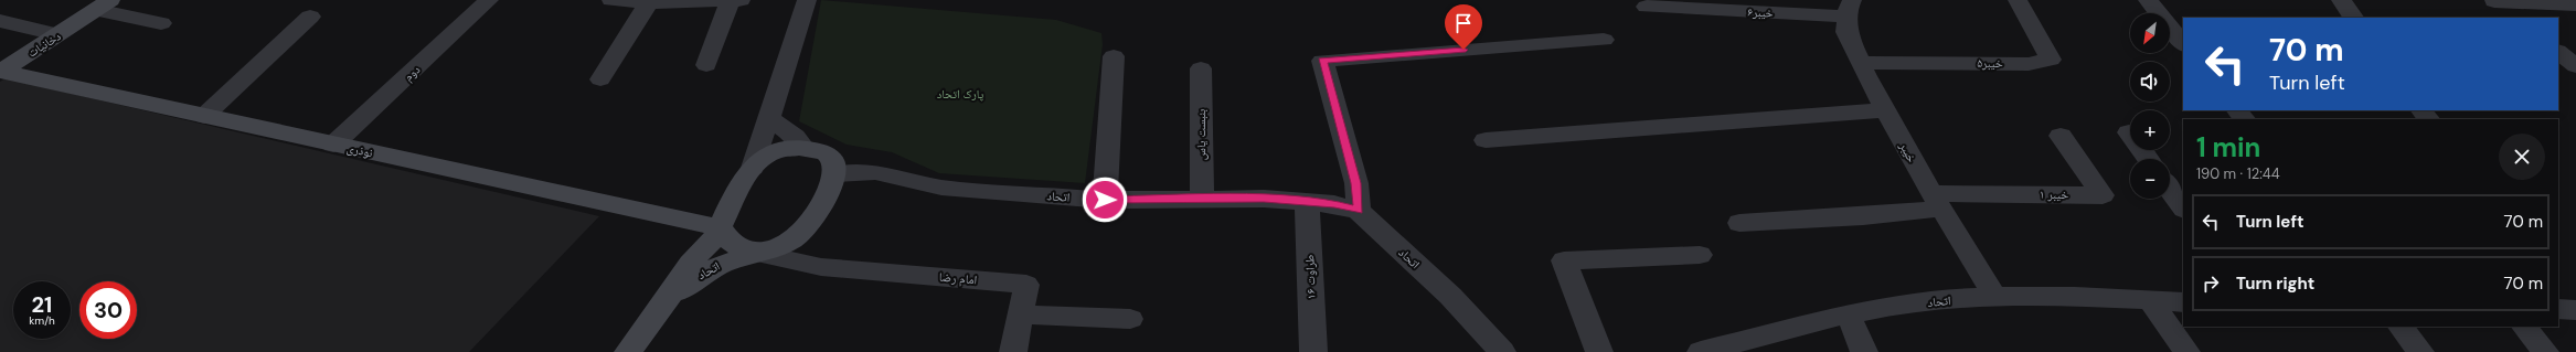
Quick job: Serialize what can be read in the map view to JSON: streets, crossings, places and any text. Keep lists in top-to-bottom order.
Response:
{
  "streets": {
    "street": [
      "خیبر۶",
      "دخانیات",
      "خیبر۵",
      "دوم",
      "بنبست یاس",
      "نوذری",
      "خیبر",
      "خیبر ۱",
      "اتحاد",
      "طراوت ۱۶",
      "امام رضا"
    ]
  },
  "crossings": [
    ["خیبر۶", "خیبر"],
    ["دخانیات", "نوذری"],
    ["خیبر۵", "خیبر"],
    ["دوم", "نوذری"],
    ["بنبست یاس", "اتحاد"],
    ["نوذری", "اتحاد"],
    ["خیبر", "خیبر ۱"],
    ["خیبر", "اتحاد"],
    ["اتحاد", "طراوت ۱۶"],
    ["اتحاد", "امام رضا"]
  ],
  "parks": ["پارک اتحاد"],
  "north": "bottom left",
  "page": {
    "map_buttons": ["+", "−"],
    "turn": ["70 m", "Turn left"],
    "heading": ["1 min", "190 m · 12:44"],
    "list": [
      {
        "name": "Turn left",
        "value": "70 m"
      },
      {
        "name": "Turn right",
        "value": "70 m"
      }
    ],
    "speed": "21 km/h",
    "limit": "30"
  }
}
